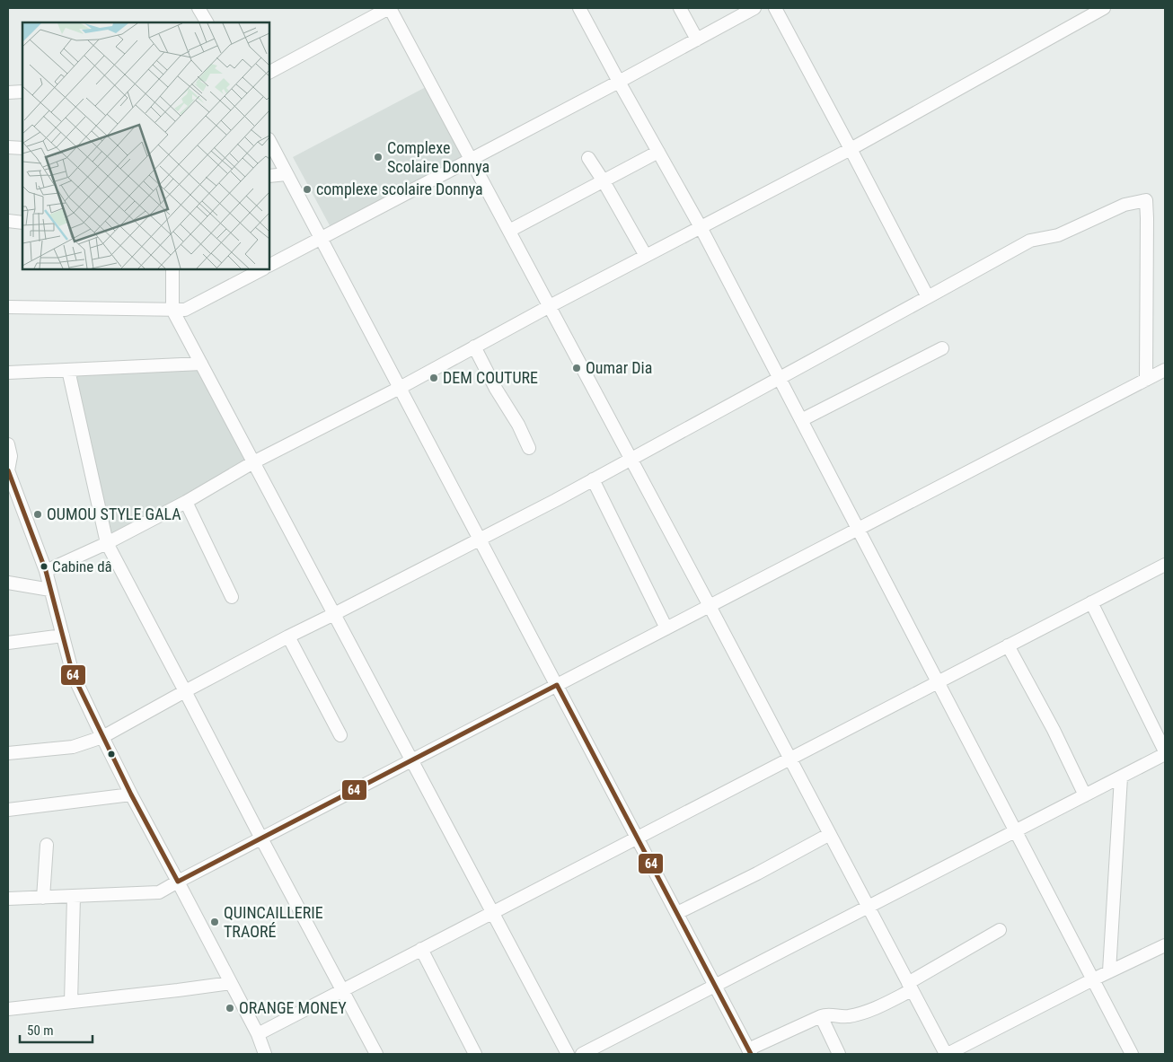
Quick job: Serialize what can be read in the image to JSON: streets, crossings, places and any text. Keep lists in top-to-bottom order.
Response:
{
  "places": [
    "Complexe Scolaire Donnya",
    "complexe scolaire Donnya",
    "Oumar Dia",
    "DEM COUTURE",
    "OUMOU STYLE GALA",
    "Cabine dâ",
    "QUINCAILLERIE TRAORÉ",
    "ORANGE MONEY"
  ],
  "lines": ["transit line 64"],
  "scale_bar": "50 m"
}
